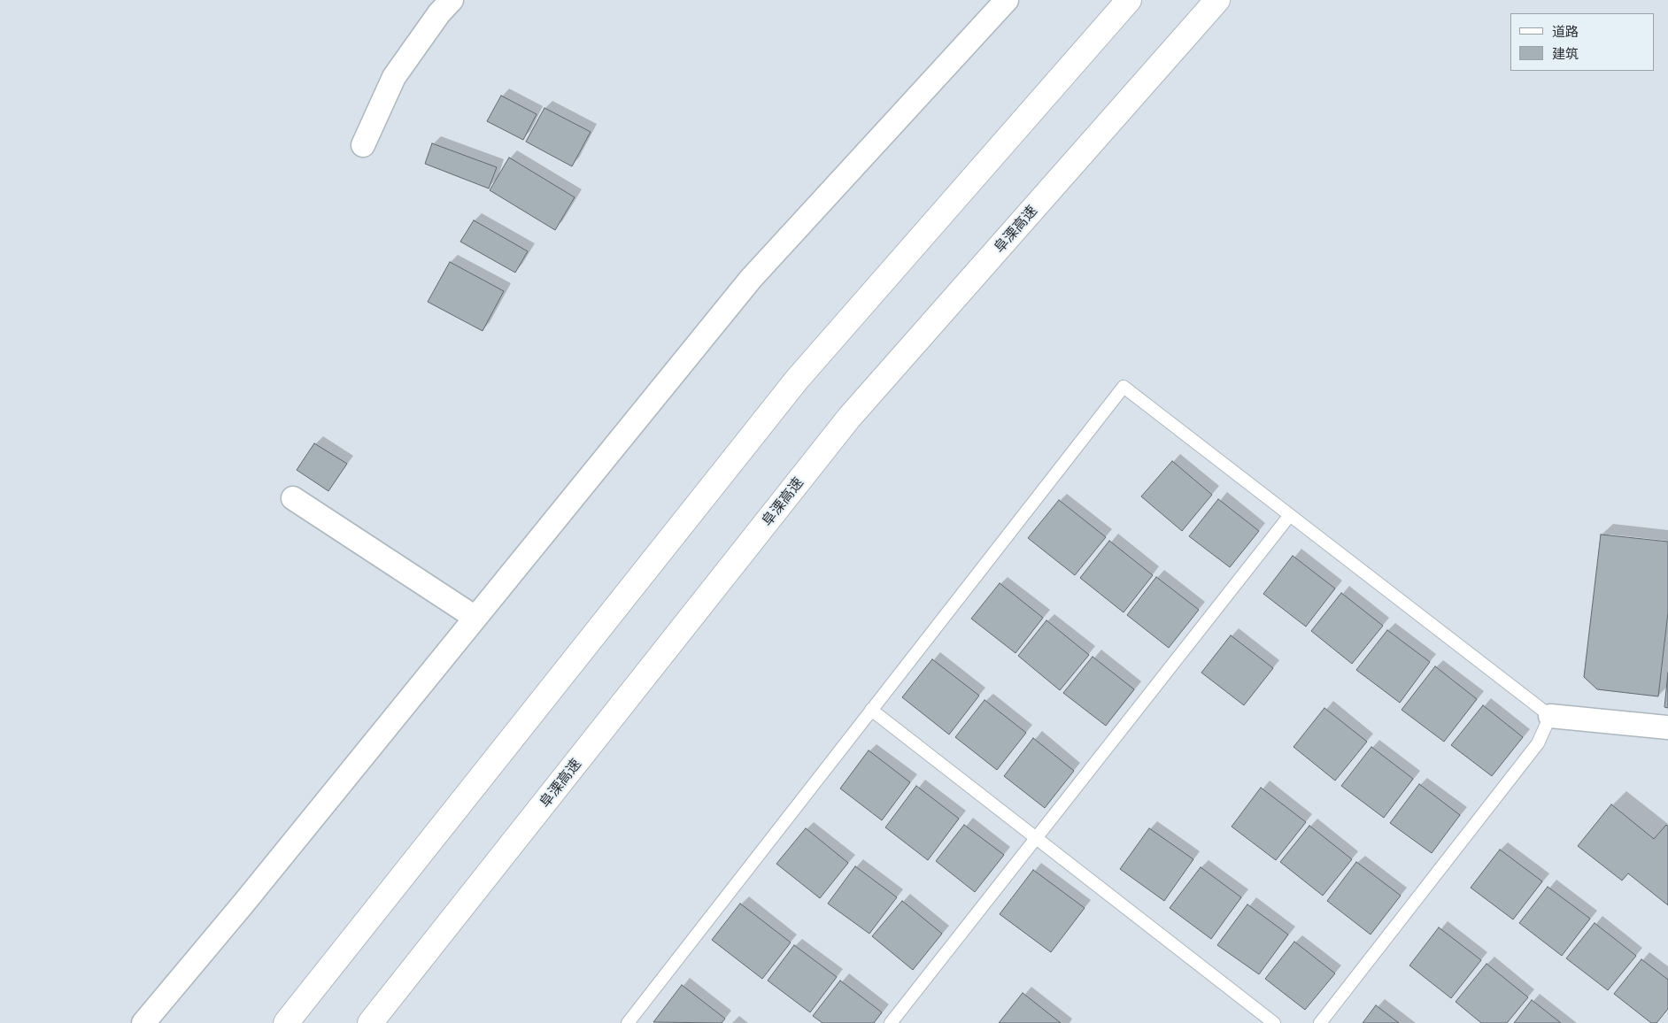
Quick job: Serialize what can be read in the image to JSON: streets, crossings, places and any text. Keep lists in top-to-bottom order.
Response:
{
  "streets": {
    "highway": ["阜溧高速"]
  },
  "legend": ["道路", "建筑"]
}
